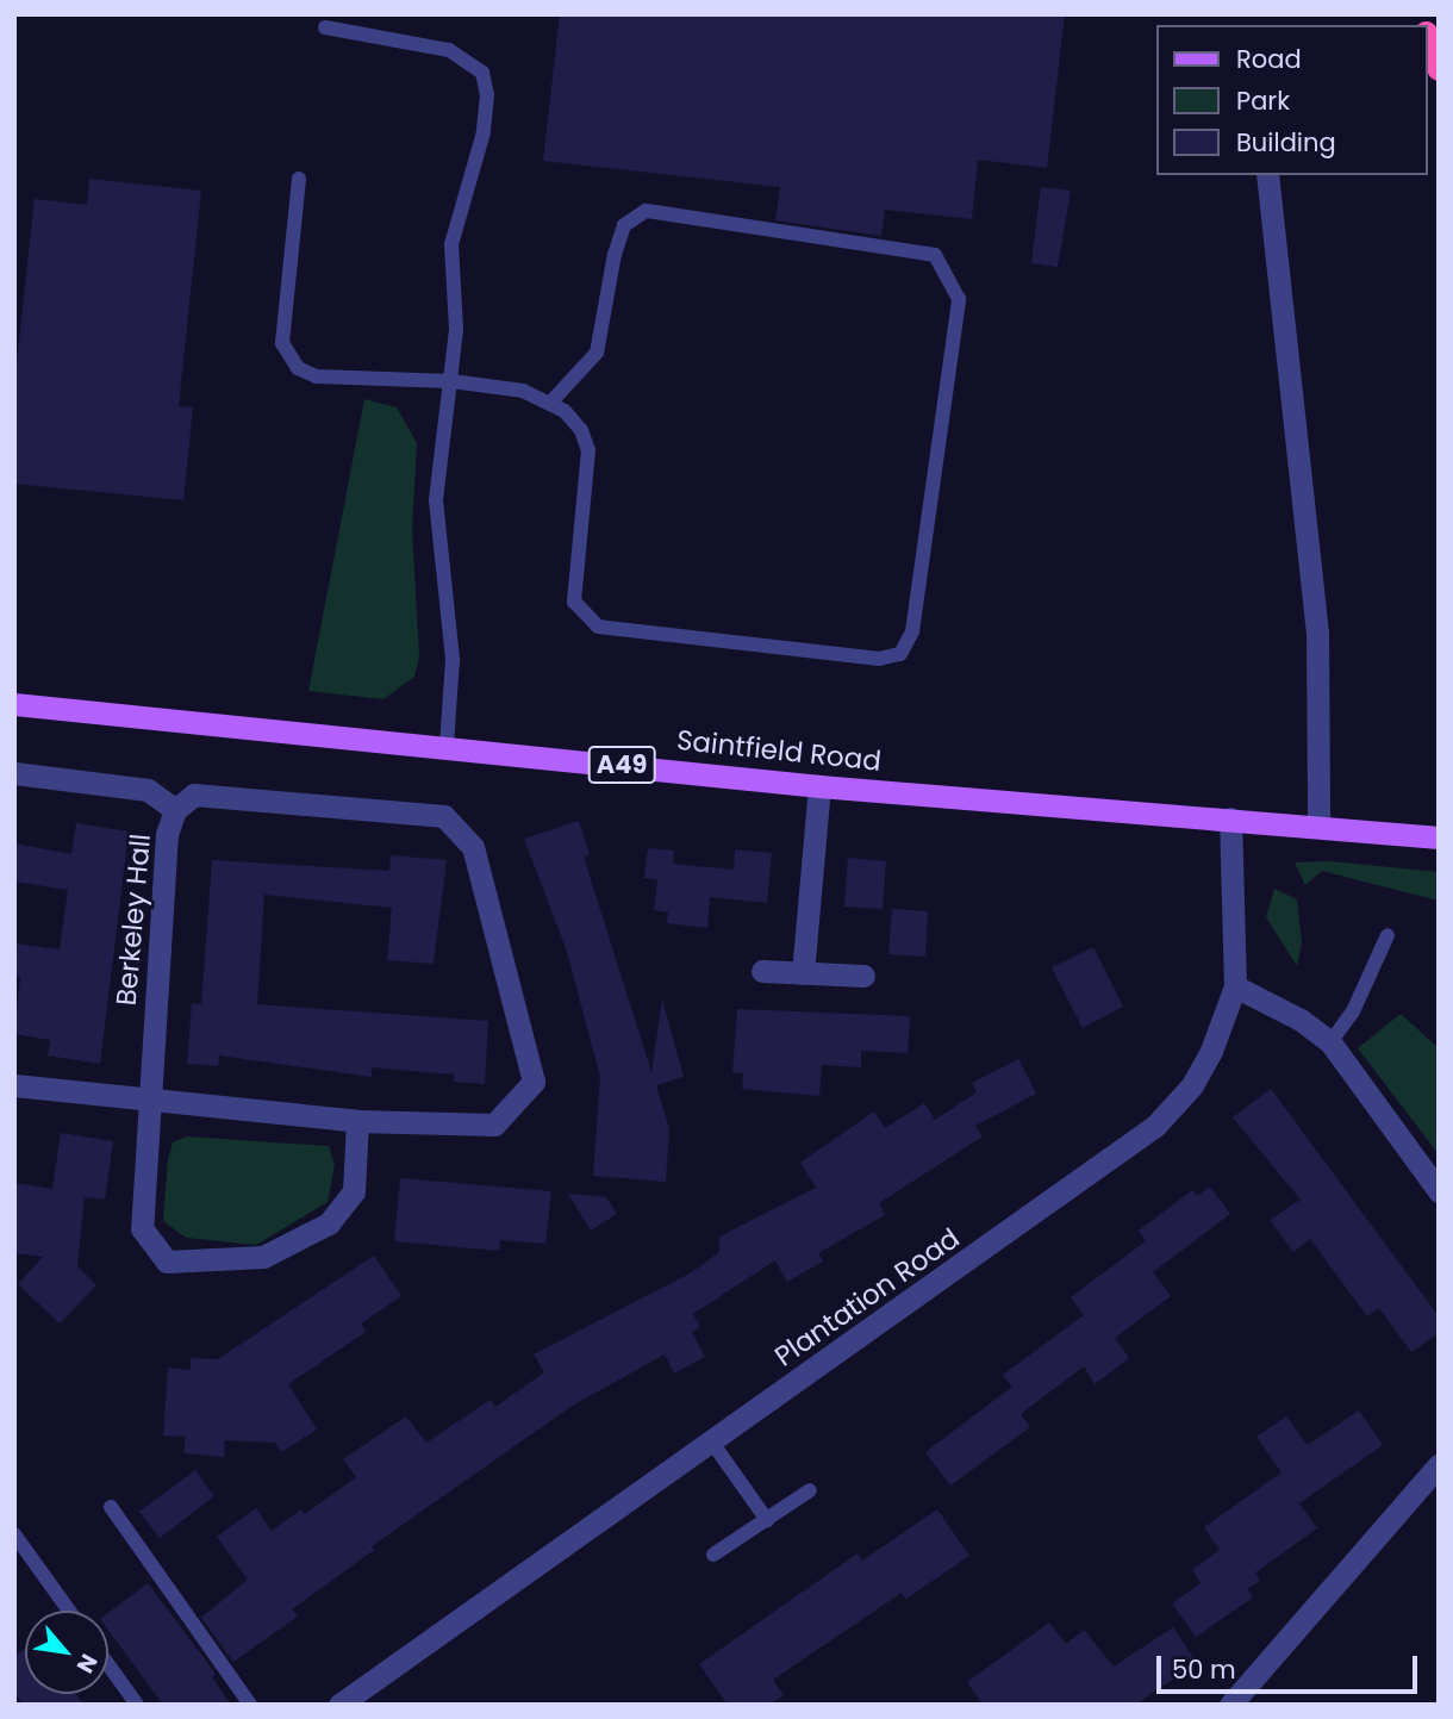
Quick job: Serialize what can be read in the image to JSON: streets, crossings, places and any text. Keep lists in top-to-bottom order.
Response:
{
  "streets": {
    "main road": ["Saintfield Road", "A49"],
    "street": ["Berkeley Hall", "Plantation Road"]
  },
  "crossings": [
    ["Saintfield Road", "Plantation Road"]
  ],
  "legend": ["Road", "Park", "Building"],
  "scale_bar": "50 m",
  "north": "bottom right"
}
